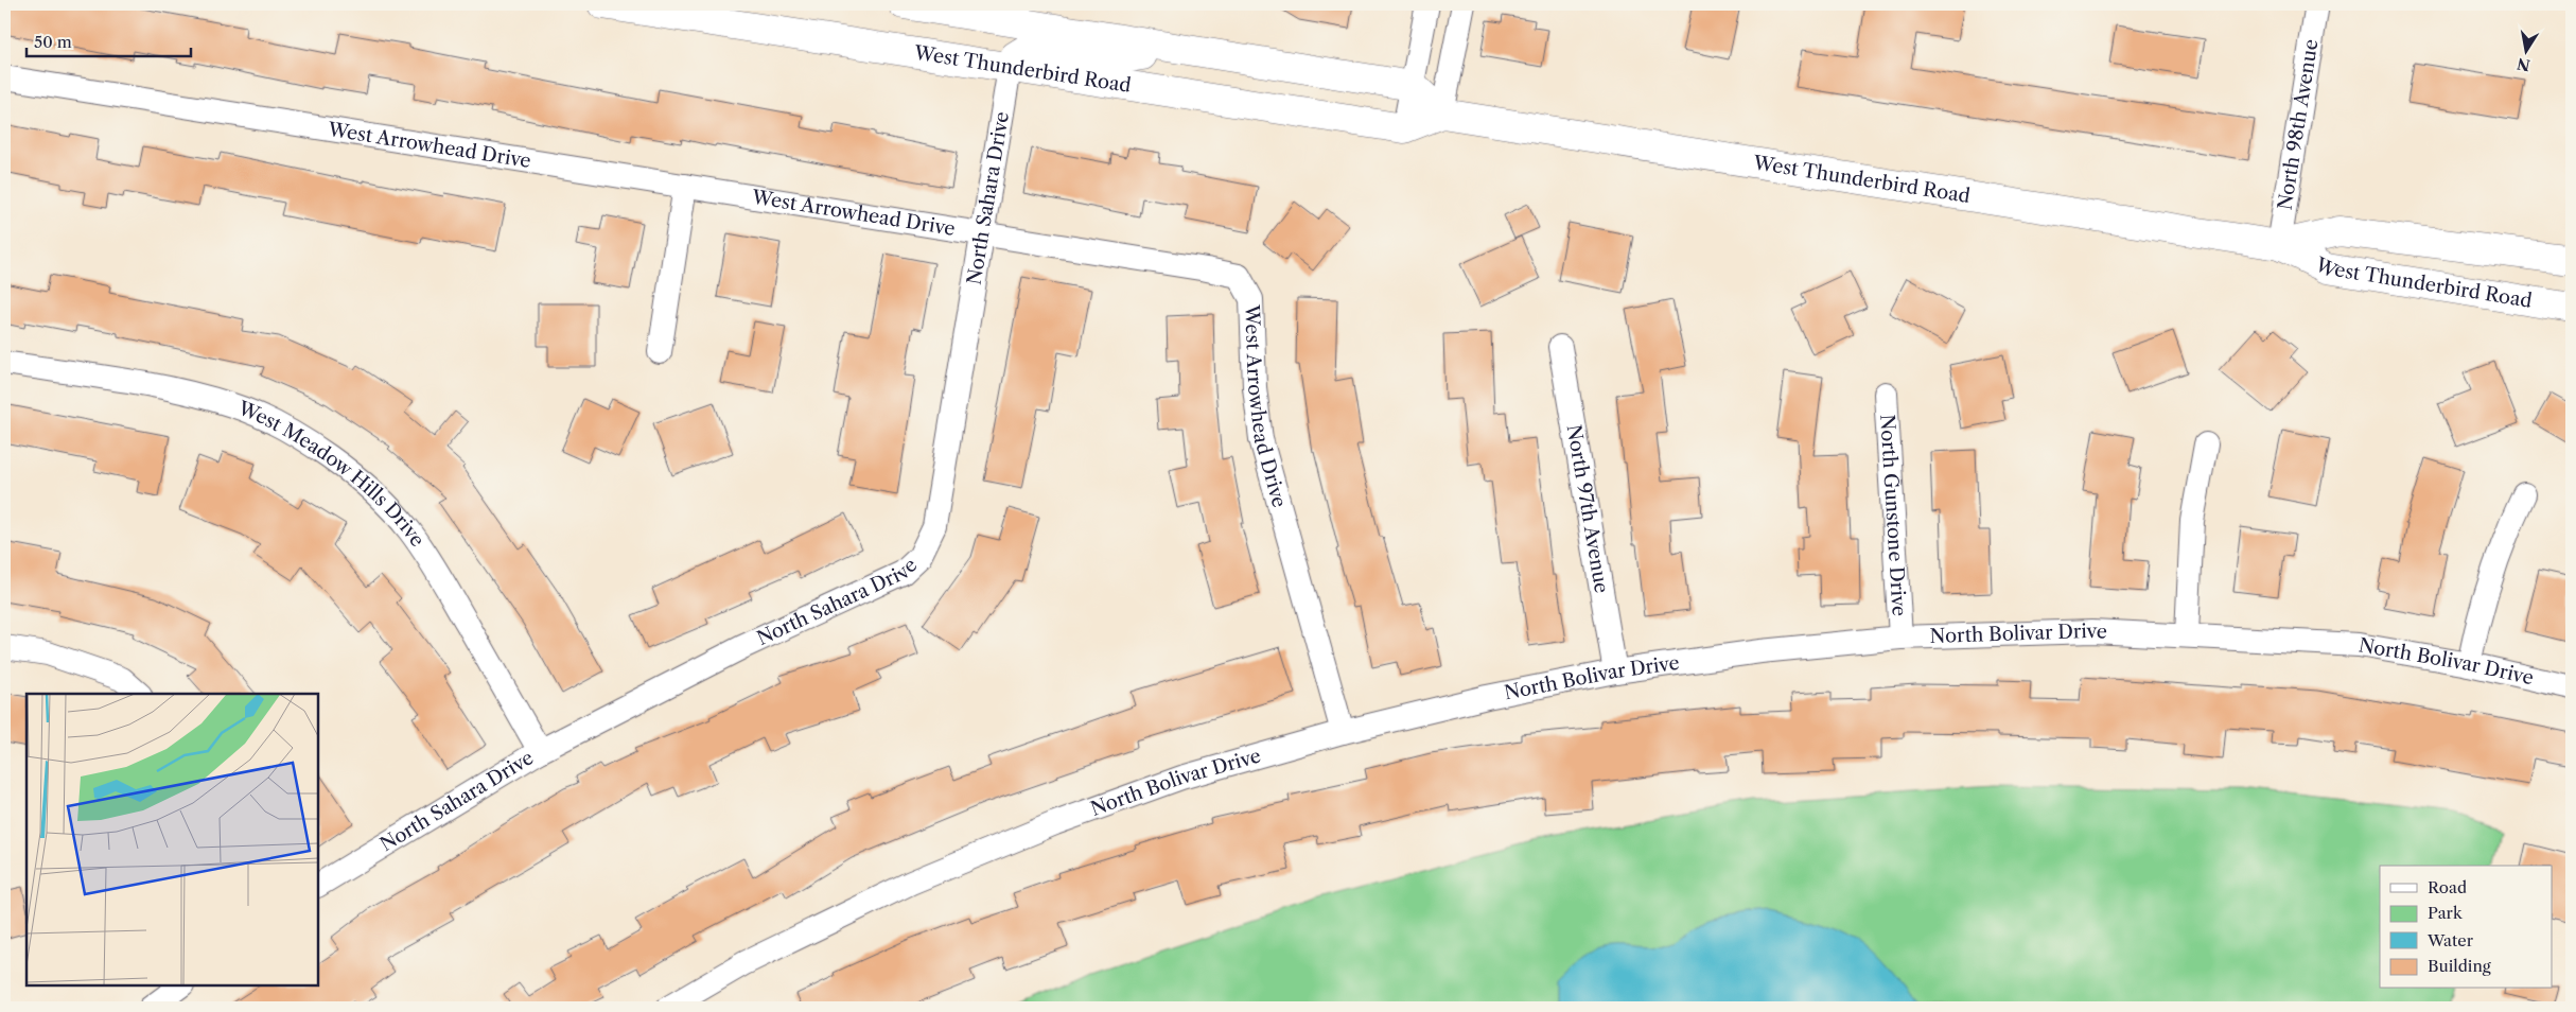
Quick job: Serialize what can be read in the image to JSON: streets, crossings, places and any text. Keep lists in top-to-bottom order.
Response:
{
  "streets": {
    "main road": ["West Thunderbird Road"],
    "street": [
      "North 98th Avenue",
      "West Arrowhead Drive",
      "North Sahara Drive",
      "West Meadow Hills Drive",
      "North 97th Avenue",
      "North Gunstone Drive",
      "North Bolivar Drive"
    ]
  },
  "crossings": [
    ["West Thunderbird Road", "North 98th Avenue"],
    ["West Thunderbird Road", "North Sahara Drive"],
    ["West Arrowhead Drive", "North Sahara Drive"],
    ["West Arrowhead Drive", "North Bolivar Drive"],
    ["North Sahara Drive", "West Meadow Hills Drive"],
    ["North 97th Avenue", "North Bolivar Drive"],
    ["North Gunstone Drive", "North Bolivar Drive"]
  ],
  "legend": [
    "Road",
    "Park",
    "Water",
    "Building"
  ],
  "scale_bar": "50 m",
  "north": "bottom"
}
